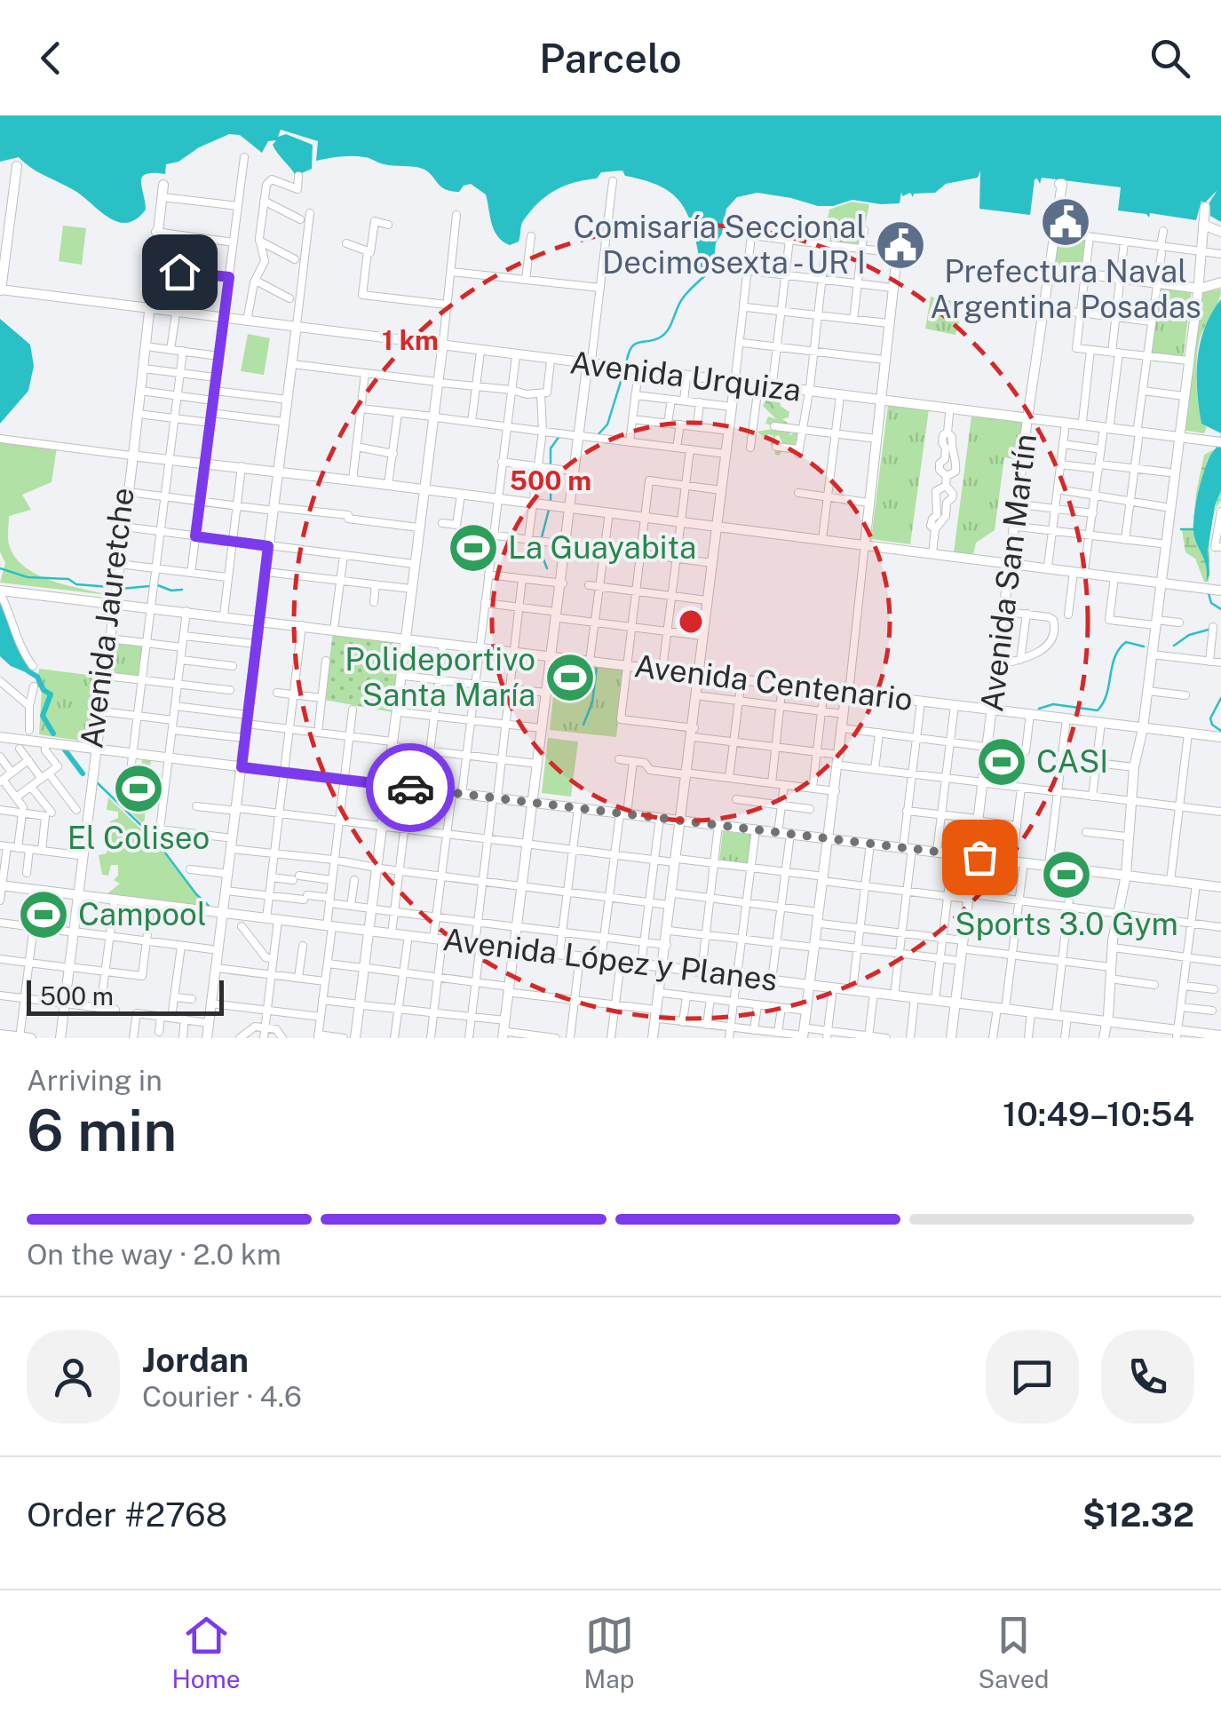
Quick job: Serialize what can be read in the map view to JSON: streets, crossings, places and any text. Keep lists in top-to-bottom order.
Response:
{
  "streets": {
    "main road": [
      "Avenida Urquiza",
      "Avenida San Martín",
      "Avenida Jauretche",
      "Avenida Centenario",
      "Avenida López y Planes"
    ]
  },
  "crossings": [
    ["Avenida Urquiza", "Avenida San Martín"],
    ["Avenida Urquiza", "Avenida Jauretche"],
    ["Avenida San Martín", "Avenida Centenario"],
    ["Avenida San Martín", "Avenida López y Planes"],
    ["Avenida Jauretche", "Avenida Centenario"],
    ["Avenida Jauretche", "Avenida López y Planes"]
  ],
  "places": {
    "public building": ["Prefectura Naval Argentina Posadas", "Comisaría Seccional Decimosexta - UR I"],
    "sports": [
      "La Guayabita",
      "Polideportivo Santa María",
      "CASI",
      "El Coliseo",
      "Sports 3.0 Gym",
      "Campool"
    ]
  },
  "scale_bar": "500 m",
  "page": {
    "header": "Parcelo",
    "scale": "500 m",
    "heading": ["6 min", "Arriving in", "10:49–10:54"],
    "panel": [
      "Jordan",
      "Courier · 4.6",
      "Order #2768",
      "$12.32"
    ],
    "bar": "On the way · 2.0 km",
    "tabs": ["Home", "Map", "Saved"]
  },
  "rings": ["1 km", "500 m"]
}
